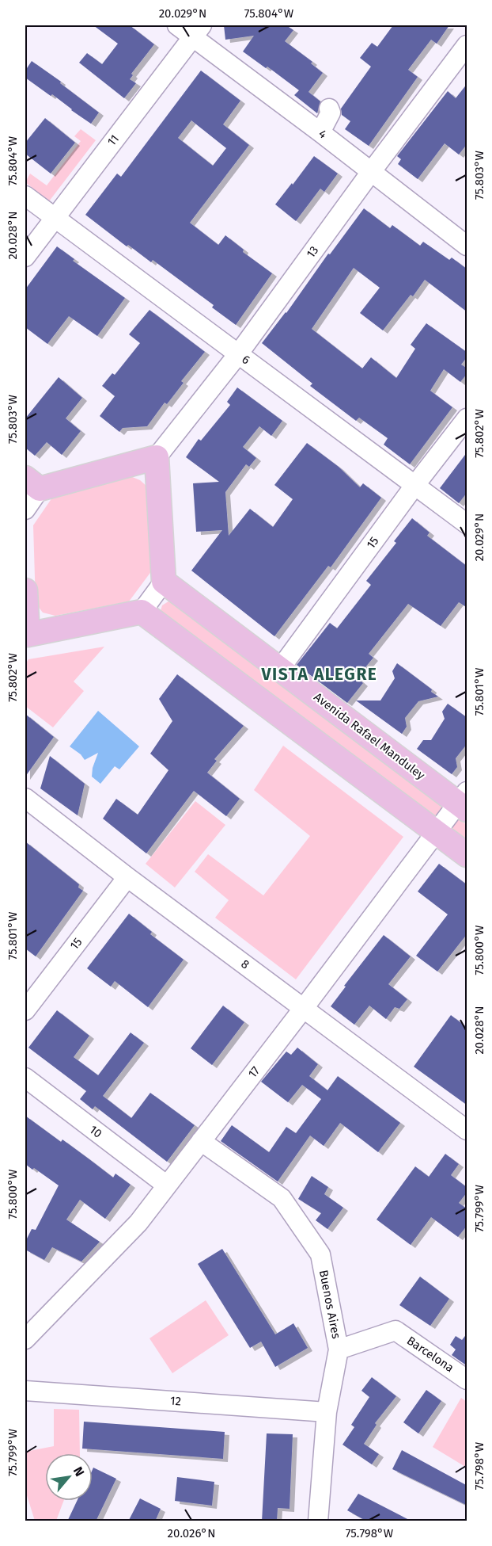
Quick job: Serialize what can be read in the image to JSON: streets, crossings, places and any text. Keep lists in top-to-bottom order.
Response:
{
  "streets": {
    "main road": ["Avenida Rafael Manduley"],
    "street": [
      "4",
      "11",
      "13",
      "6",
      "15",
      "8",
      "17",
      "10",
      "Buenos Aires",
      "Barcelona",
      "12"
    ]
  },
  "crossings": [
    ["4", "11"],
    ["4", "13"],
    ["11", "6"],
    ["13", "6"],
    ["6", "15"],
    ["15", "Avenida Rafael Manduley"],
    ["15", "8"],
    ["Avenida Rafael Manduley", "17"],
    ["8", "17"],
    ["17", "10"],
    ["17", "Buenos Aires"],
    ["Buenos Aires", "Barcelona"],
    ["Buenos Aires", "12"]
  ],
  "districts": ["VISTA ALEGRE"],
  "north": "top right",
  "coordinates": [
    "20.029°N",
    "75.804°W",
    "75.803°W",
    "20.028°N",
    "75.802°W",
    "75.801°W",
    "75.800°W",
    "75.799°W",
    "75.798°W",
    "20.026°N"
  ]
}
